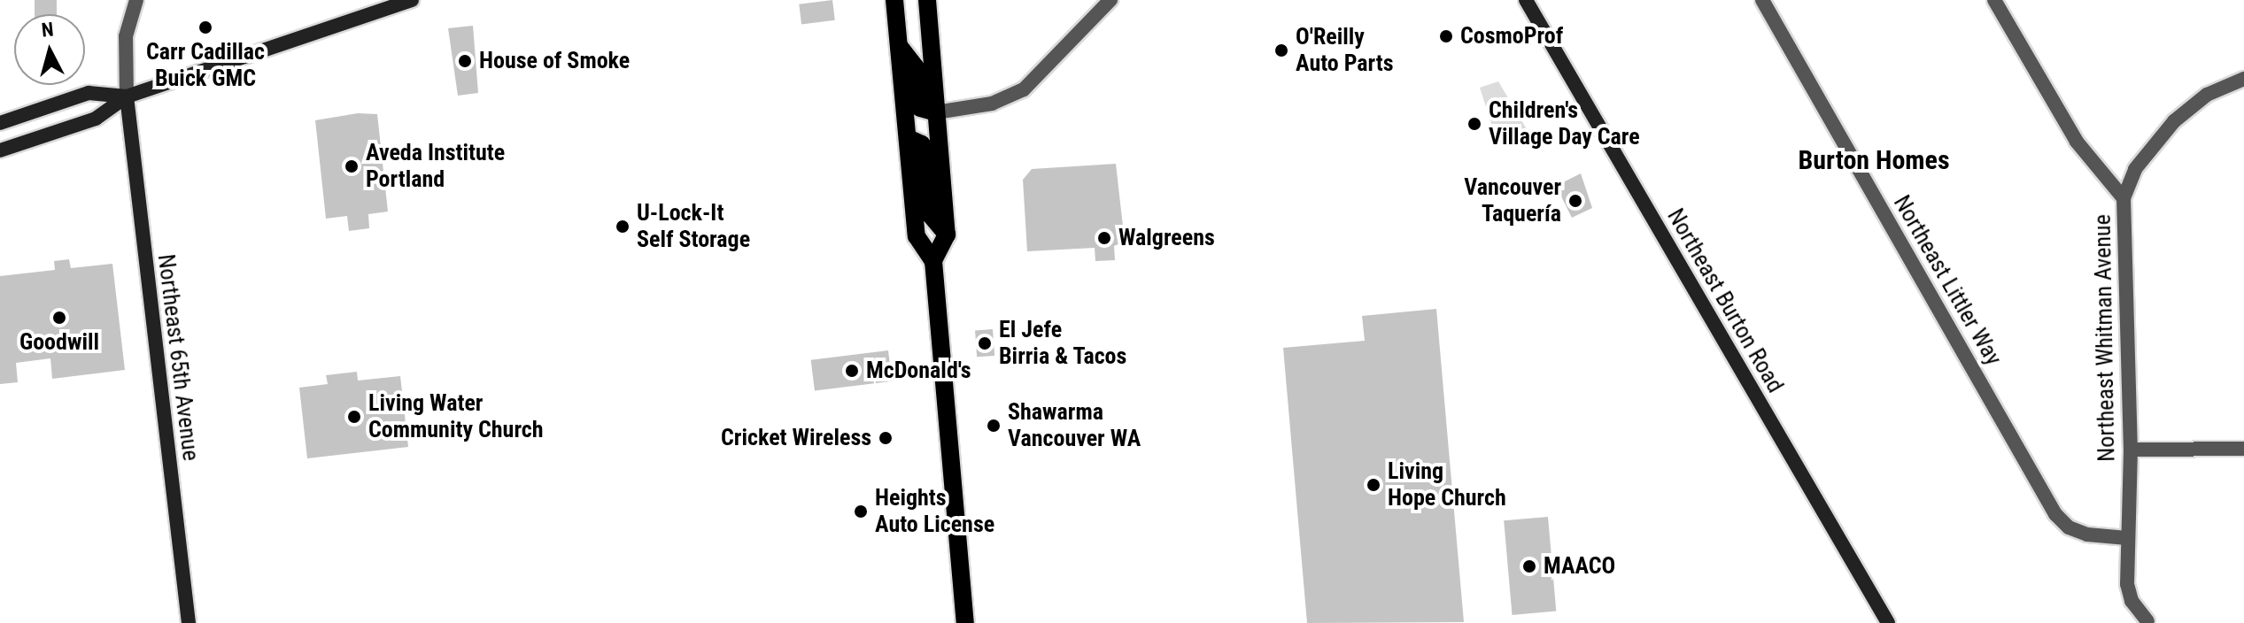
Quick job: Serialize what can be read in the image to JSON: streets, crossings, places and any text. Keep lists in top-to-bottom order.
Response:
{
  "streets": {
    "street": [
      "Northeast Littler Way",
      "Northeast Burton Road",
      "Northeast Whitman Avenue",
      "Northeast 65th Avenue"
    ]
  },
  "crossings": [
    ["Northeast Littler Way", "Northeast Whitman Avenue"]
  ],
  "districts": ["Burton Homes"],
  "places": [
    "Carr Cadillac Buick GMC",
    "CosmoProf",
    "O'Reilly Auto Parts",
    "House of Smoke",
    "Children's Village Day Care",
    "Aveda Institute Portland",
    "Vancouver Taquería",
    "U-Lock-It Self Storage",
    "Walgreens",
    "Goodwill",
    "El Jefe Birria & Tacos",
    "McDonald's",
    "Living Water Community Church",
    "Shawarma Vancouver WA",
    "Cricket Wireless",
    "Living Hope Church",
    "Heights Auto License",
    "MAACO"
  ],
  "north": "top"
}
